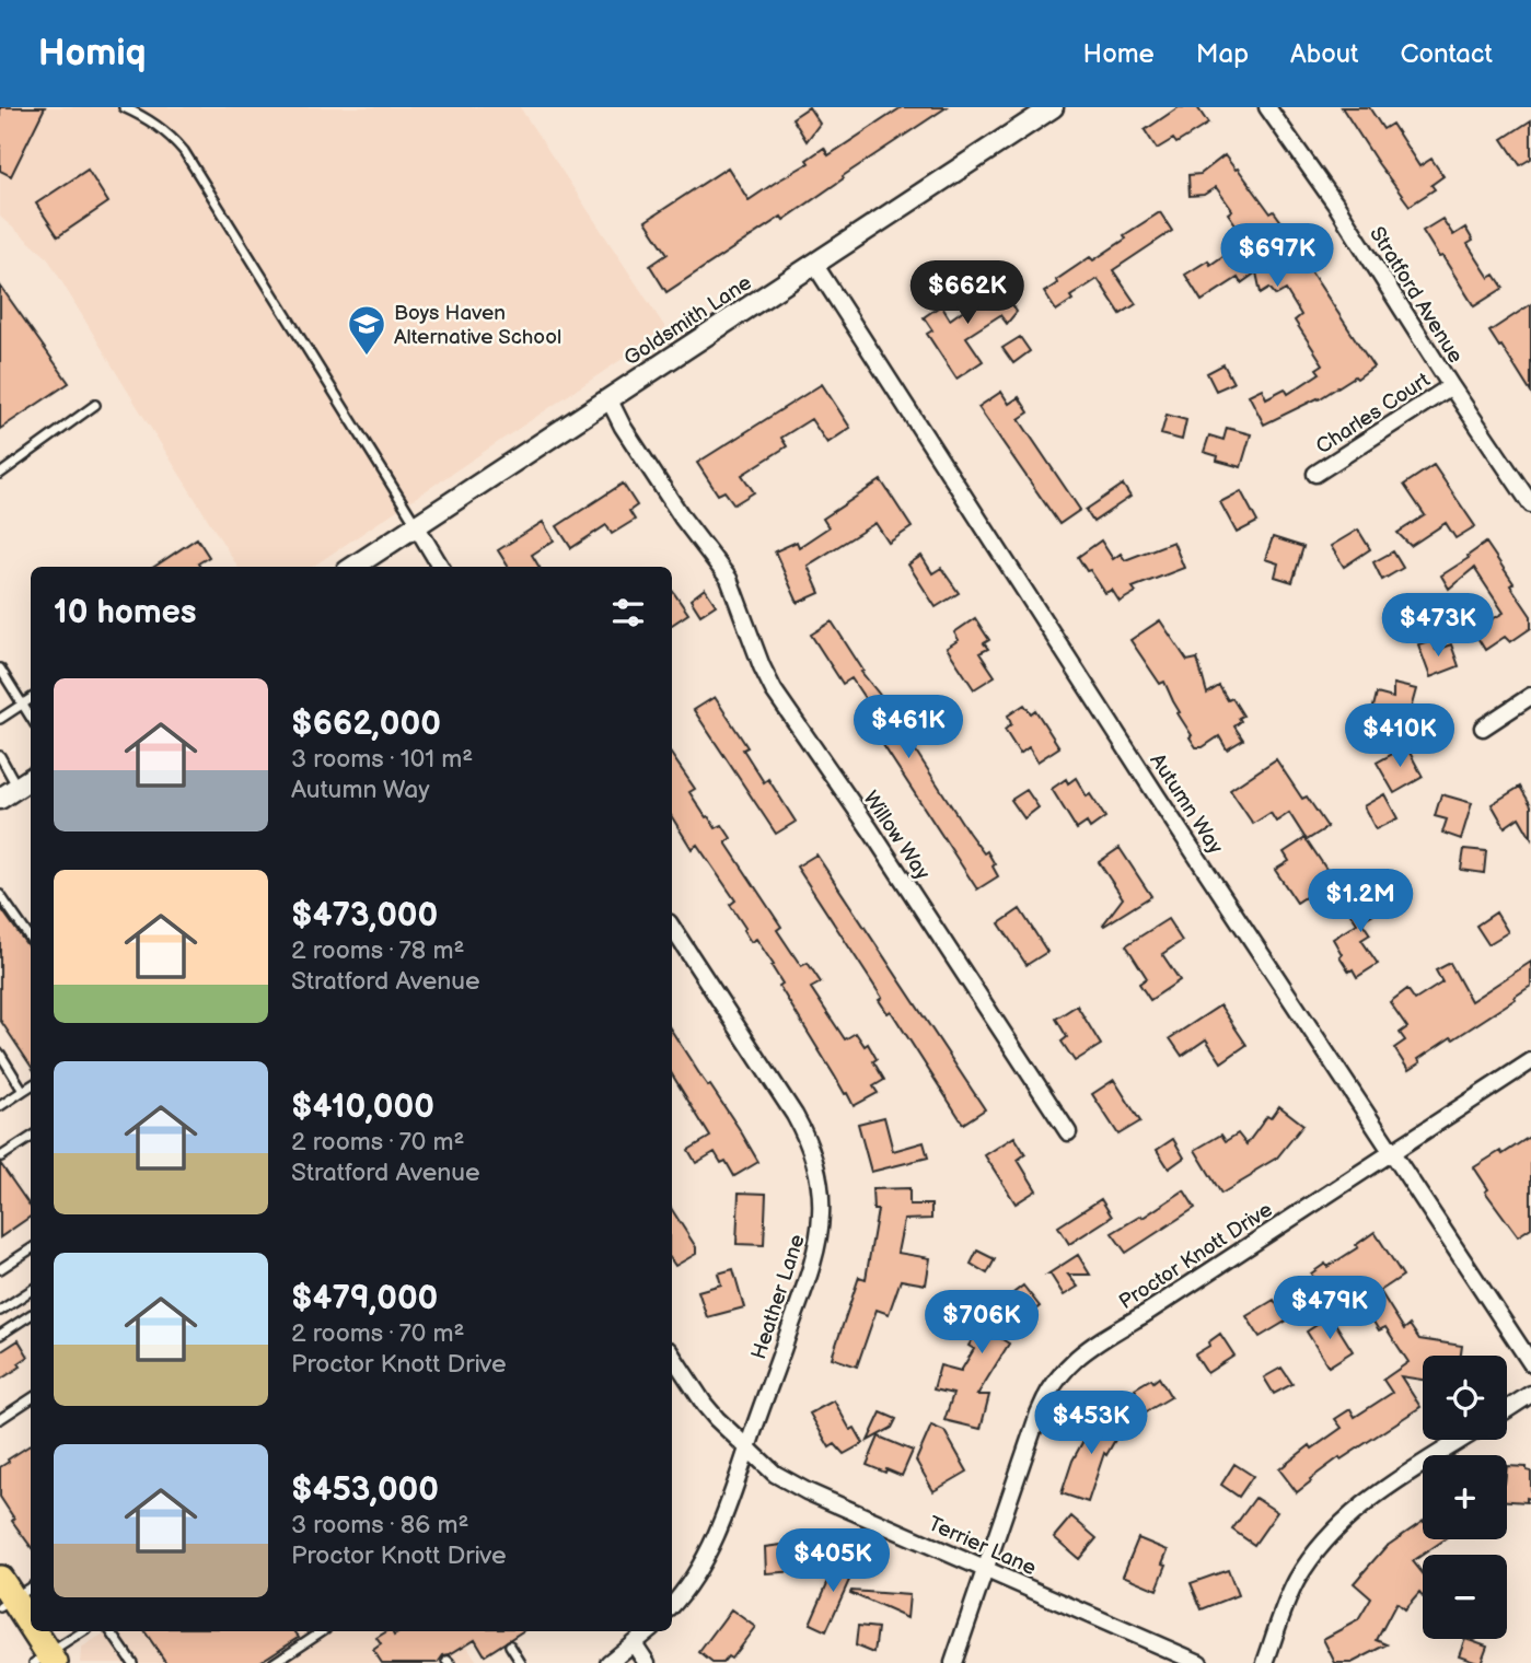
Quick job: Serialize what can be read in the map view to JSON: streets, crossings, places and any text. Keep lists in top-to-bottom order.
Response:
{
  "streets": {
    "street": [
      "Stratford Avenue",
      "Goldsmith Lane",
      "Charles Court",
      "Autumn Way",
      "Willow Way",
      "Proctor Knott Drive",
      "Heather Lane",
      "Terrier Lane"
    ]
  },
  "crossings": [
    ["Stratford Avenue", "Charles Court"],
    ["Goldsmith Lane", "Autumn Way"],
    ["Goldsmith Lane", "Willow Way"],
    ["Autumn Way", "Proctor Knott Drive"],
    ["Proctor Knott Drive", "Terrier Lane"],
    ["Heather Lane", "Terrier Lane"]
  ],
  "places": {
    "school or university": ["Boys Haven Alternative School"]
  },
  "page": {
    "header": "Homiq",
    "nav": [
      "Home",
      "Map",
      "About",
      "Contact"
    ],
    "price": [
      "$697K",
      "$662K",
      "$473K",
      "$461K",
      "$410K",
      "$1.2M",
      "$479K",
      "$706K",
      "$453K",
      "$405K"
    ],
    "heading": "10 homes",
    "list": [
      {
        "name": "$662,000",
        "note": "3 rooms · 101 m² · Autumn Way"
      },
      {
        "name": "$473,000",
        "note": "2 rooms · 78 m² · Stratford Avenue"
      },
      {
        "name": "$410,000",
        "note": "2 rooms · 70 m² · Stratford Avenue"
      },
      {
        "name": "$479,000",
        "note": "2 rooms · 70 m² · Proctor Knott Drive"
      },
      {
        "name": "$453,000",
        "note": "3 rooms · 86 m² · Proctor Knott Drive"
      }
    ],
    "map_buttons": ["+", "−"]
  }
}
